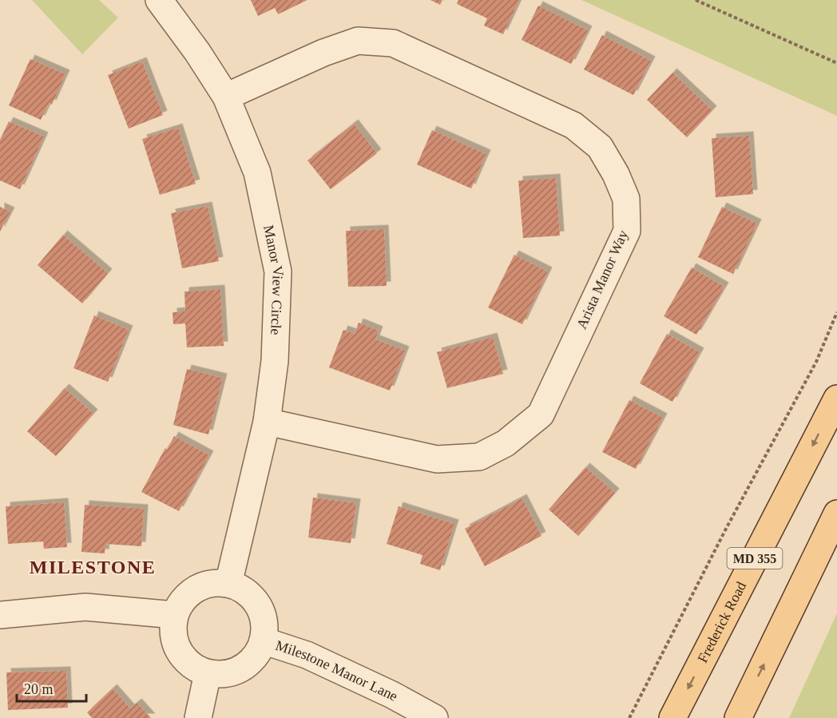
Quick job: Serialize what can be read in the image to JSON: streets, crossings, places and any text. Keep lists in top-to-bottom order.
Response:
{
  "streets": {
    "main road": ["MD 355", "Frederick Road"],
    "street": ["Arista Manor Way", "Manor View Circle", "Milestone Manor Lane"]
  },
  "crossings": [
    ["Arista Manor Way", "Manor View Circle"],
    ["Manor View Circle", "Milestone Manor Lane"]
  ],
  "districts": ["MILESTONE"],
  "scale_bar": "20 m"
}
